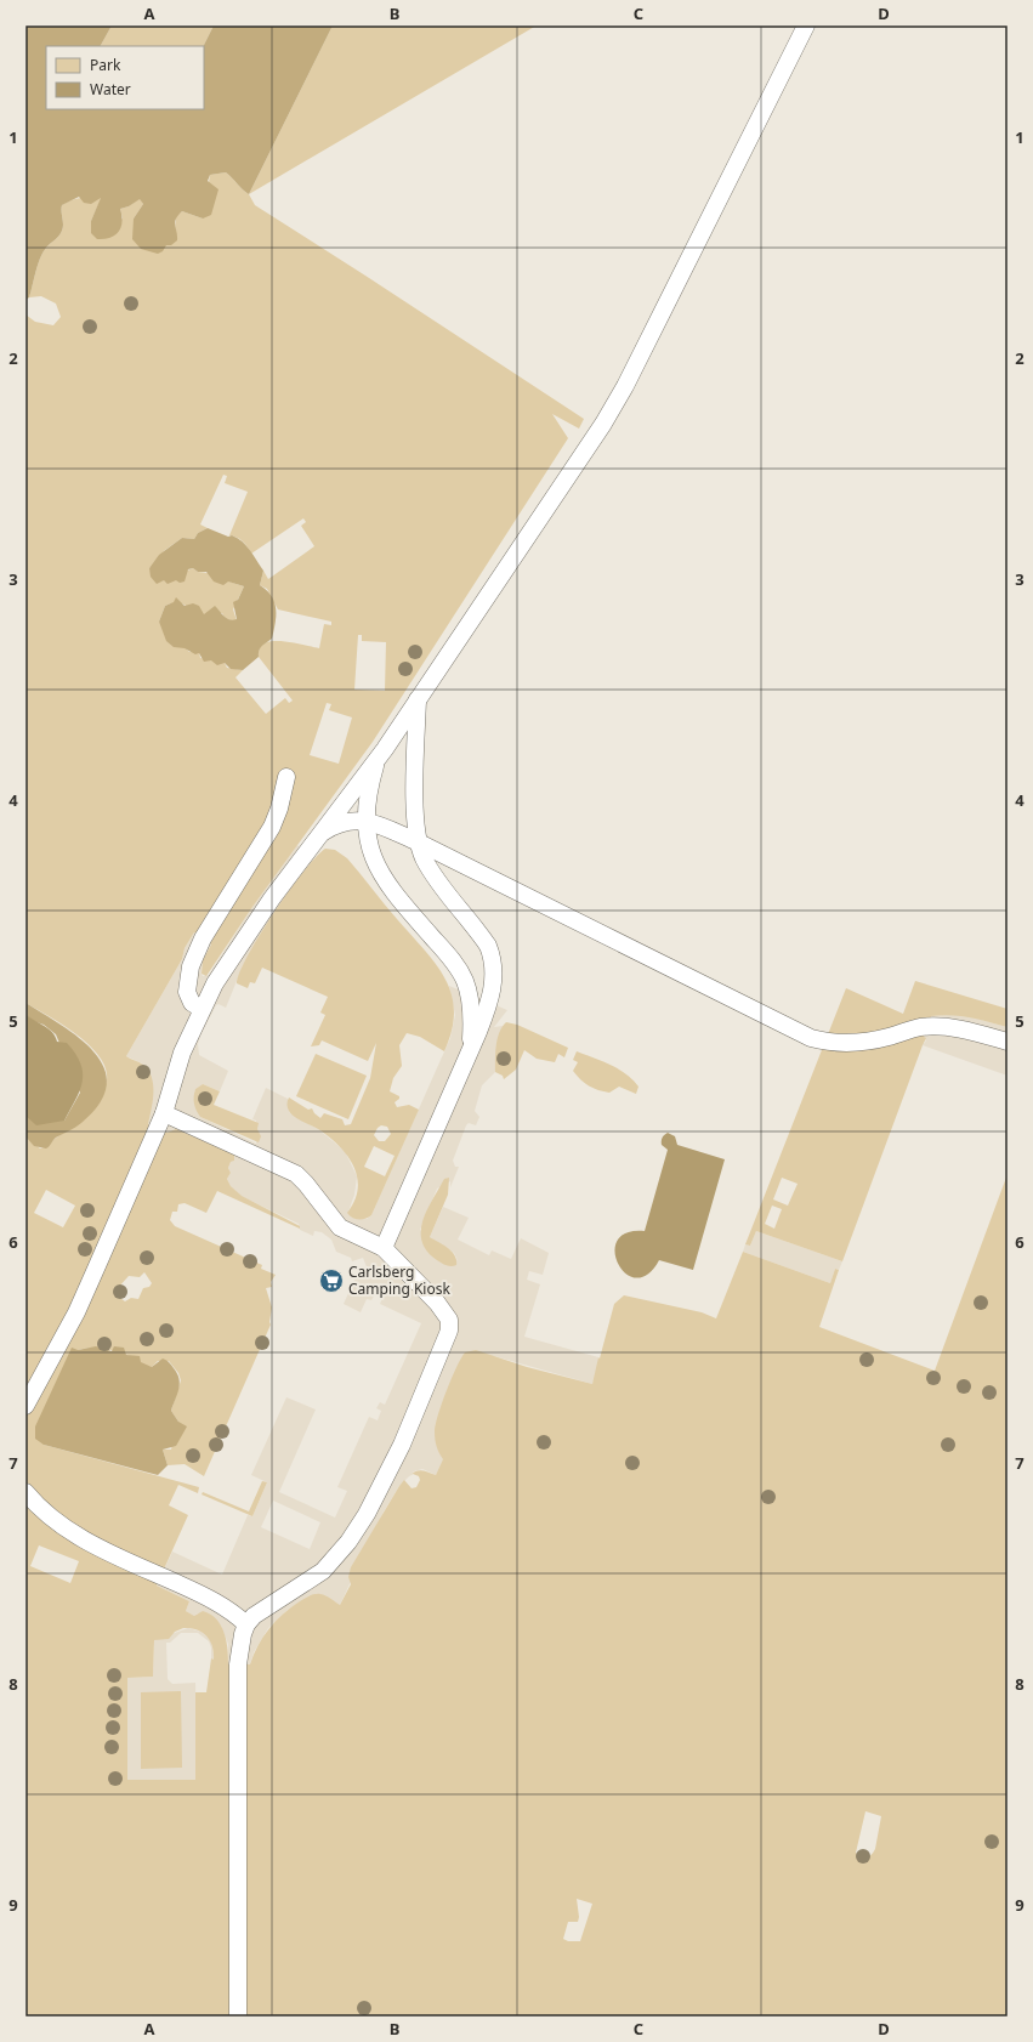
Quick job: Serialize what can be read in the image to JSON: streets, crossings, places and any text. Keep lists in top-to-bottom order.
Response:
{
  "places": {
    "supermarket": ["Carlsberg Camping Kiosk"]
  },
  "legend": ["Park", "Water"],
  "grid": {
    "columns": [
      "A",
      "B",
      "C",
      "D"
    ],
    "rows": [
      "1",
      "2",
      "3",
      "4",
      "5",
      "6",
      "7",
      "8",
      "9"
    ]
  }
}
